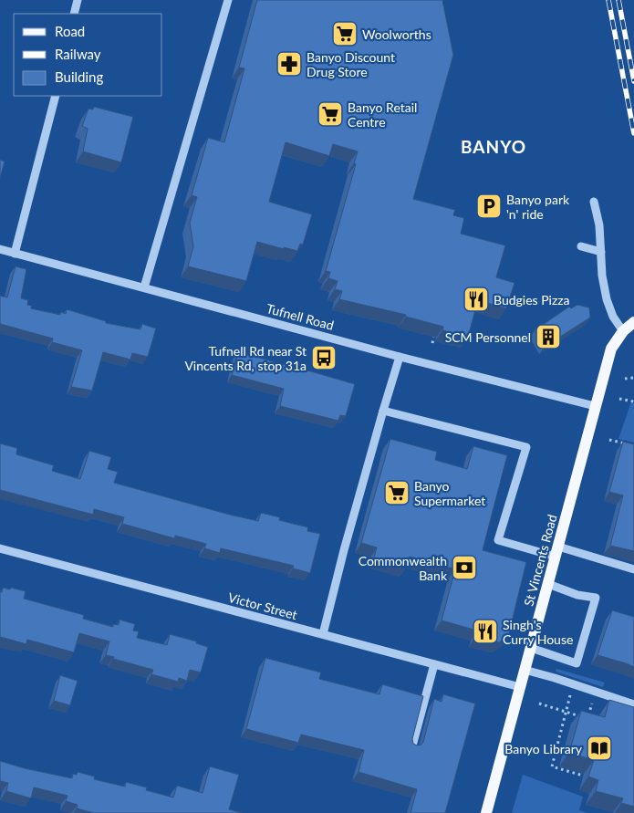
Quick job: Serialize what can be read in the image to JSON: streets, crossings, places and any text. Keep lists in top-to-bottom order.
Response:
{
  "streets": {
    "main road": ["St Vincents Road"],
    "street": ["Tufnell Road", "Victor Street"]
  },
  "crossings": [
    ["Tufnell Road", "St Vincents Road"],
    ["St Vincents Road", "Victor Street"]
  ],
  "districts": ["BANYO"],
  "places": {
    "supermarket": ["Woolworths", "Banyo Retail Centre", "Banyo Supermarket"],
    "pharmacy": ["Banyo Discount Drug Store"],
    "parking": ["Banyo park 'n' ride"],
    "restaurant": ["Budgies Pizza", "Singh's Curry House"],
    "building": ["SCM Personnel"],
    "bus stop": ["Tufnell Rd near St Vincents Rd, stop 31a"],
    "bank": ["Commonwealth Bank"],
    "library": ["Banyo Library"]
  },
  "legend": ["Road", "Railway", "Building"]
}
